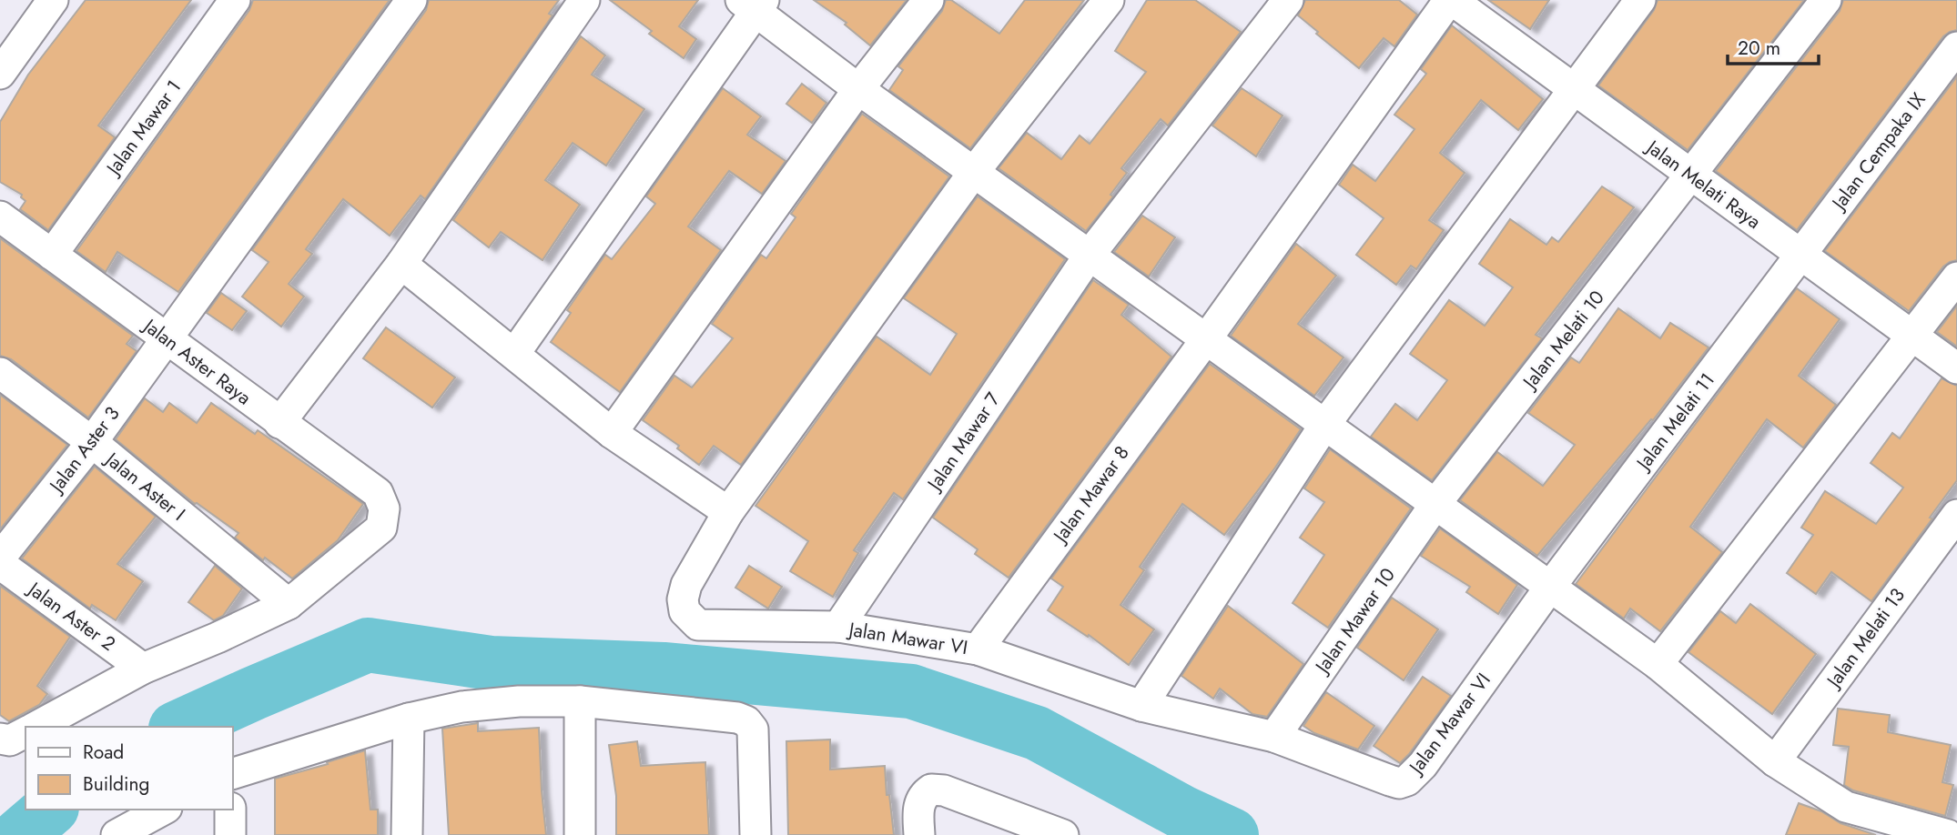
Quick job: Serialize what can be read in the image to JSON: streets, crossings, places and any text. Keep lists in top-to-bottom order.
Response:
{
  "streets": {
    "street": [
      "Jalan Mawar 1",
      "Jalan Cempaka IX",
      "Jalan Melati Raya",
      "Jalan Melati 10",
      "Jalan Aster Raya",
      "Jalan Melati 11",
      "Jalan Mawar 7",
      "Jalan Aster 3",
      "Jalan Aster I",
      "Jalan Mawar 8",
      "Jalan Aster 2",
      "Jalan Mawar 10",
      "Jalan Melati 13",
      "Jalan Mawar VI"
    ]
  },
  "crossings": [
    ["Jalan Mawar 1", "Jalan Aster Raya"],
    ["Jalan Cempaka IX", "Jalan Melati Raya"],
    ["Jalan Cempaka IX", "Jalan Melati 11"],
    ["Jalan Melati Raya", "Jalan Melati 10"],
    ["Jalan Melati Raya", "Jalan Melati 11"],
    ["Jalan Melati Raya", "Jalan Mawar 8"],
    ["Jalan Melati 10", "Jalan Mawar 10"],
    ["Jalan Aster Raya", "Jalan Aster 3"],
    ["Jalan Aster Raya", "Jalan Aster I"],
    ["Jalan Melati 11", "Jalan Mawar VI"],
    ["Jalan Mawar 7", "Jalan Mawar VI"],
    ["Jalan Aster 3", "Jalan Aster I"],
    ["Jalan Mawar 8", "Jalan Mawar VI"],
    ["Jalan Mawar 10", "Jalan Mawar VI"]
  ],
  "legend": ["Road", "Building"],
  "scale_bar": "20 m"
}
